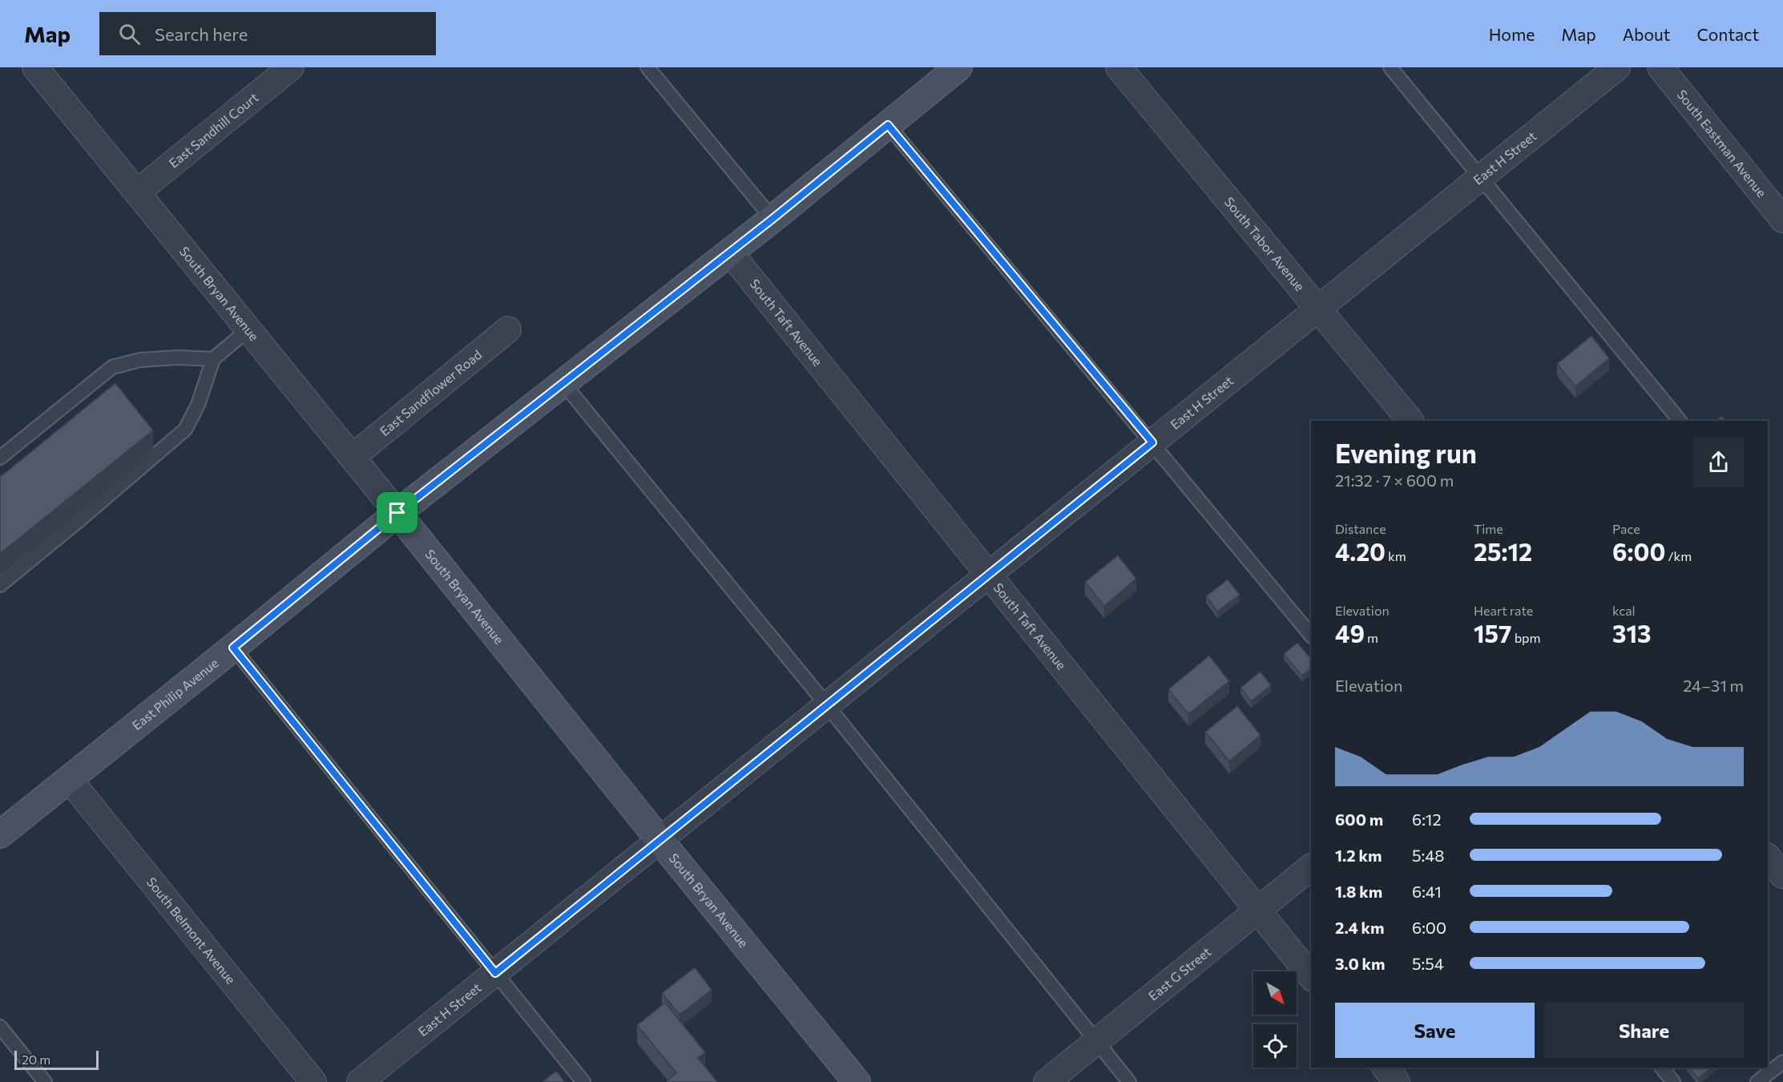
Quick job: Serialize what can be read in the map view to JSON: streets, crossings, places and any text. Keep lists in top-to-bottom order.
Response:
{
  "streets": {
    "main road": ["South Bryan Avenue", "East Philip Avenue"],
    "street": [
      "East Sandhill Court",
      "South Eastman Avenue",
      "East H Street",
      "South Tabor Avenue",
      "South Taft Avenue",
      "East Sandflower Road",
      "South Belmont Avenue",
      "East G Street"
    ]
  },
  "crossings": [
    ["East Sandhill Court", "South Bryan Avenue"],
    ["East H Street", "South Tabor Avenue"],
    ["East H Street", "South Bryan Avenue"],
    ["East H Street", "South Taft Avenue"],
    ["South Bryan Avenue", "East Sandflower Road"],
    ["South Bryan Avenue", "East Philip Avenue"],
    ["South Taft Avenue", "East Philip Avenue"],
    ["South Taft Avenue", "East G Street"],
    ["East Philip Avenue", "South Belmont Avenue"]
  ],
  "scale_bar": "20 m",
  "north": "bottom right",
  "page": {
    "header": "Map",
    "search": "Search here",
    "nav": [
      "Home",
      "Map",
      "About",
      "Contact"
    ],
    "heading": ["Evening run", "21:32 · 7 × 600 m"],
    "stats": [
      ["Distance", "4.20 km"],
      ["Time", "25:12"],
      ["Pace", "6:00 /km"],
      ["Elevation", "49 m"],
      ["Heart rate", "157 bpm"],
      ["kcal", "313"]
    ],
    "chart": ["Elevation", "24–31 m"],
    "list": [
      {
        "name": "600 m",
        "note": "6:12"
      },
      {
        "name": "1.2 km",
        "note": "5:48"
      },
      {
        "name": "1.8 km",
        "note": "6:41"
      },
      {
        "name": "2.4 km",
        "note": "6:00"
      },
      {
        "name": "3.0 km",
        "note": "5:54"
      }
    ],
    "buttons": ["Save", "Share"],
    "scale": "20 m"
  }
}
